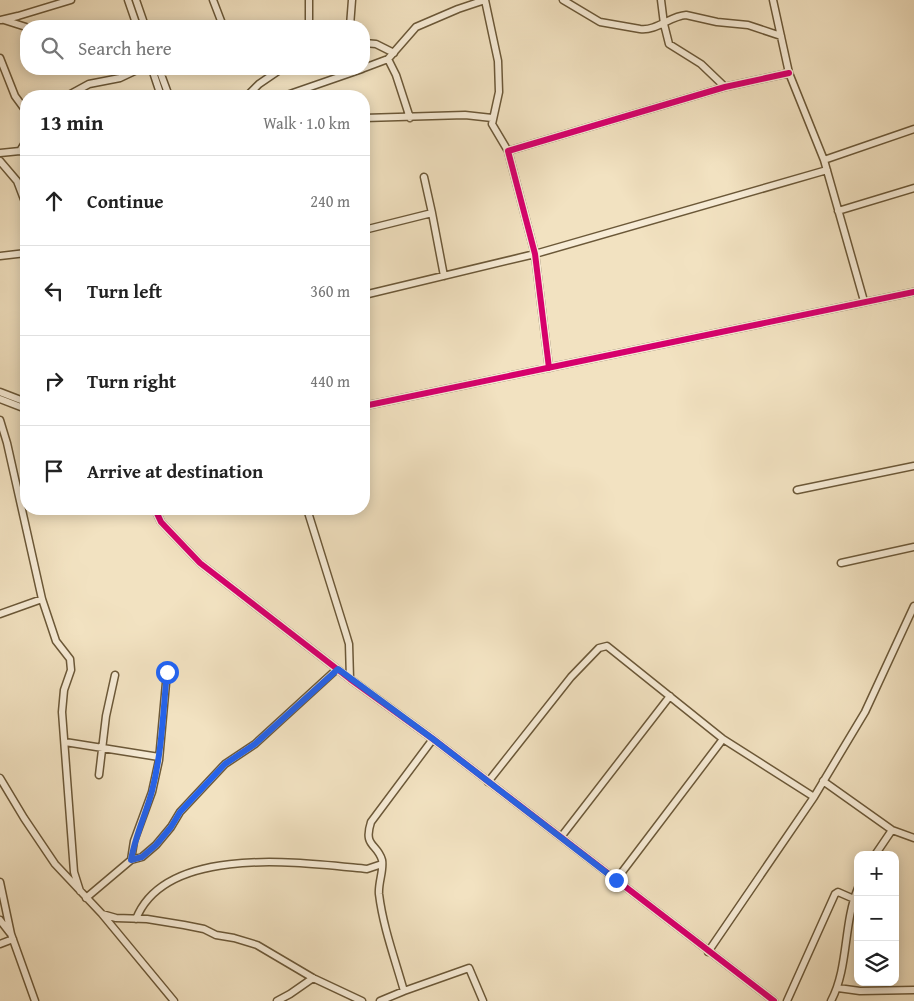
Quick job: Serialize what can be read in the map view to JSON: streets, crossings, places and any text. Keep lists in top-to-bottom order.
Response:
{
  "page": {
    "search": "Search here",
    "heading": ["13 min", "Walk · 1.0 km"],
    "list": [
      ["Continue", "240 m"],
      ["Turn left", "360 m"],
      ["Turn right", "440 m"],
      "Arrive at destination"
    ],
    "map_buttons": ["+", "−"]
  }
}
